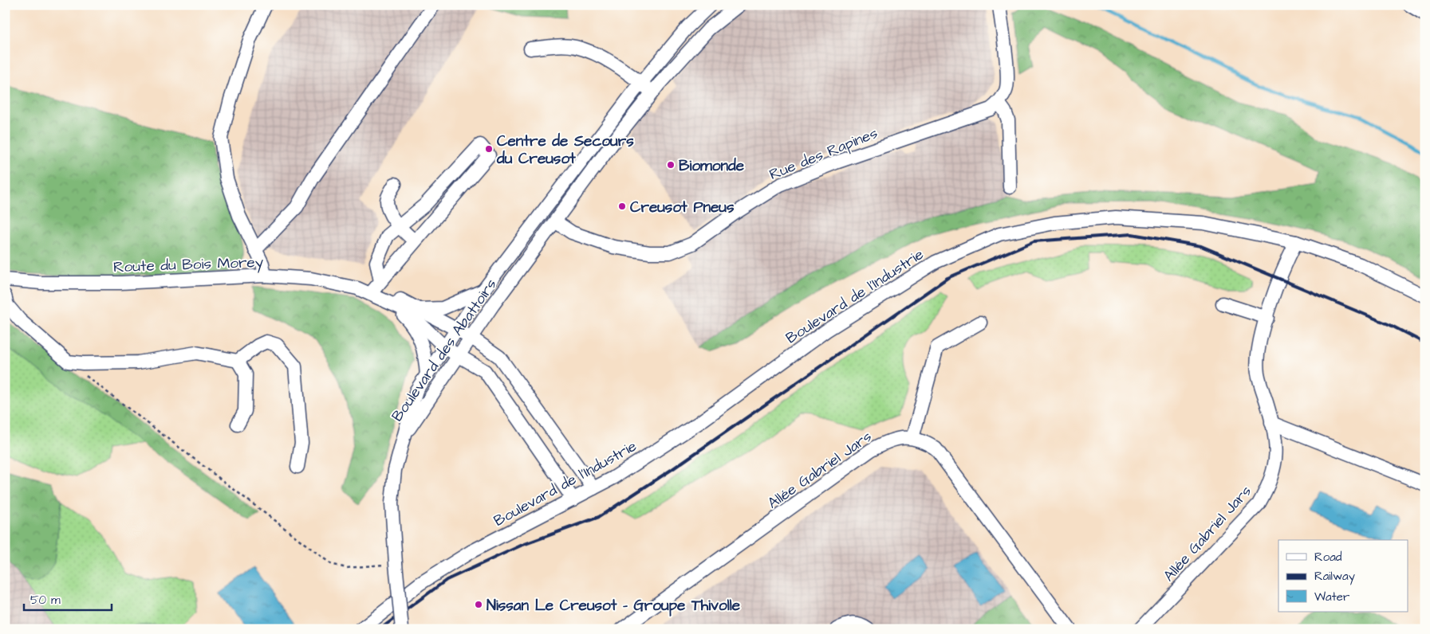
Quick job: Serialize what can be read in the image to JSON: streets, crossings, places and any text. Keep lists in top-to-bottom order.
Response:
{
  "streets": {
    "street": [
      "Rue des Rapines",
      "Route du Bois Morey",
      "Boulevard de l'Industrie",
      "Boulevard des Abattoirs",
      "Allée Gabriel Jars"
    ]
  },
  "crossings": [
    ["Rue des Rapines", "Boulevard des Abattoirs"],
    ["Route du Bois Morey", "Boulevard de l'Industrie"],
    ["Route du Bois Morey", "Boulevard des Abattoirs"],
    ["Boulevard de l'Industrie", "Allée Gabriel Jars"]
  ],
  "places": [
    "Centre de Secours du Creusot",
    "Biomonde",
    "Creusot Pneus",
    "Nissan Le Creusot - Groupe Thivolle"
  ],
  "legend": ["Road", "Railway", "Water"],
  "scale_bar": "50 m"
}
